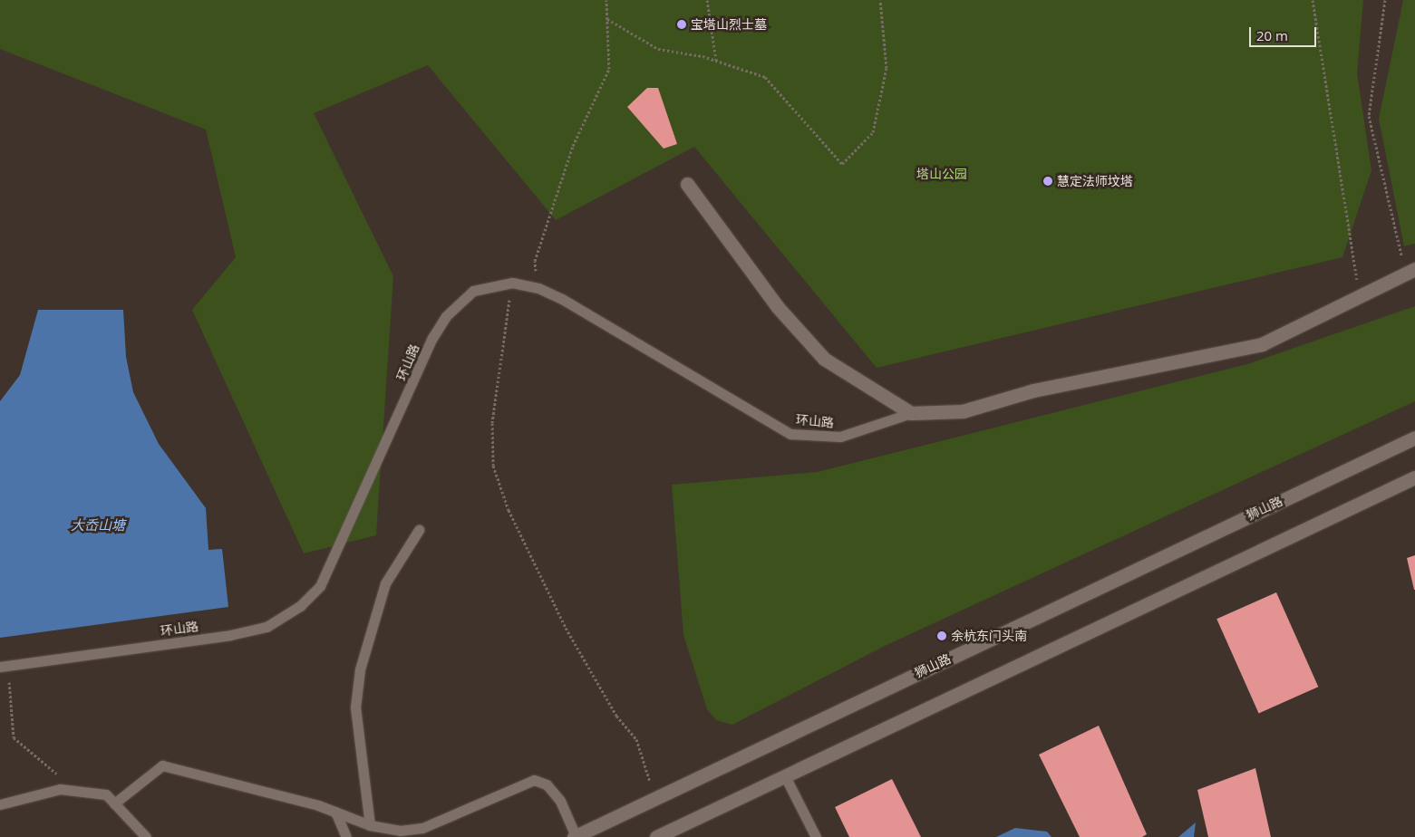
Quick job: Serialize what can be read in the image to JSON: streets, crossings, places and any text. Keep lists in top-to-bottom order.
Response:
{
  "streets": {
    "main road": ["狮山路"],
    "lane": ["环山路"]
  },
  "water": ["大岙山塘"],
  "parks": ["塔山公园"],
  "places": ["宝塔山烈士墓", "慧定法师坟塔", "余杭东门头南"],
  "scale_bar": "20 m"
}
